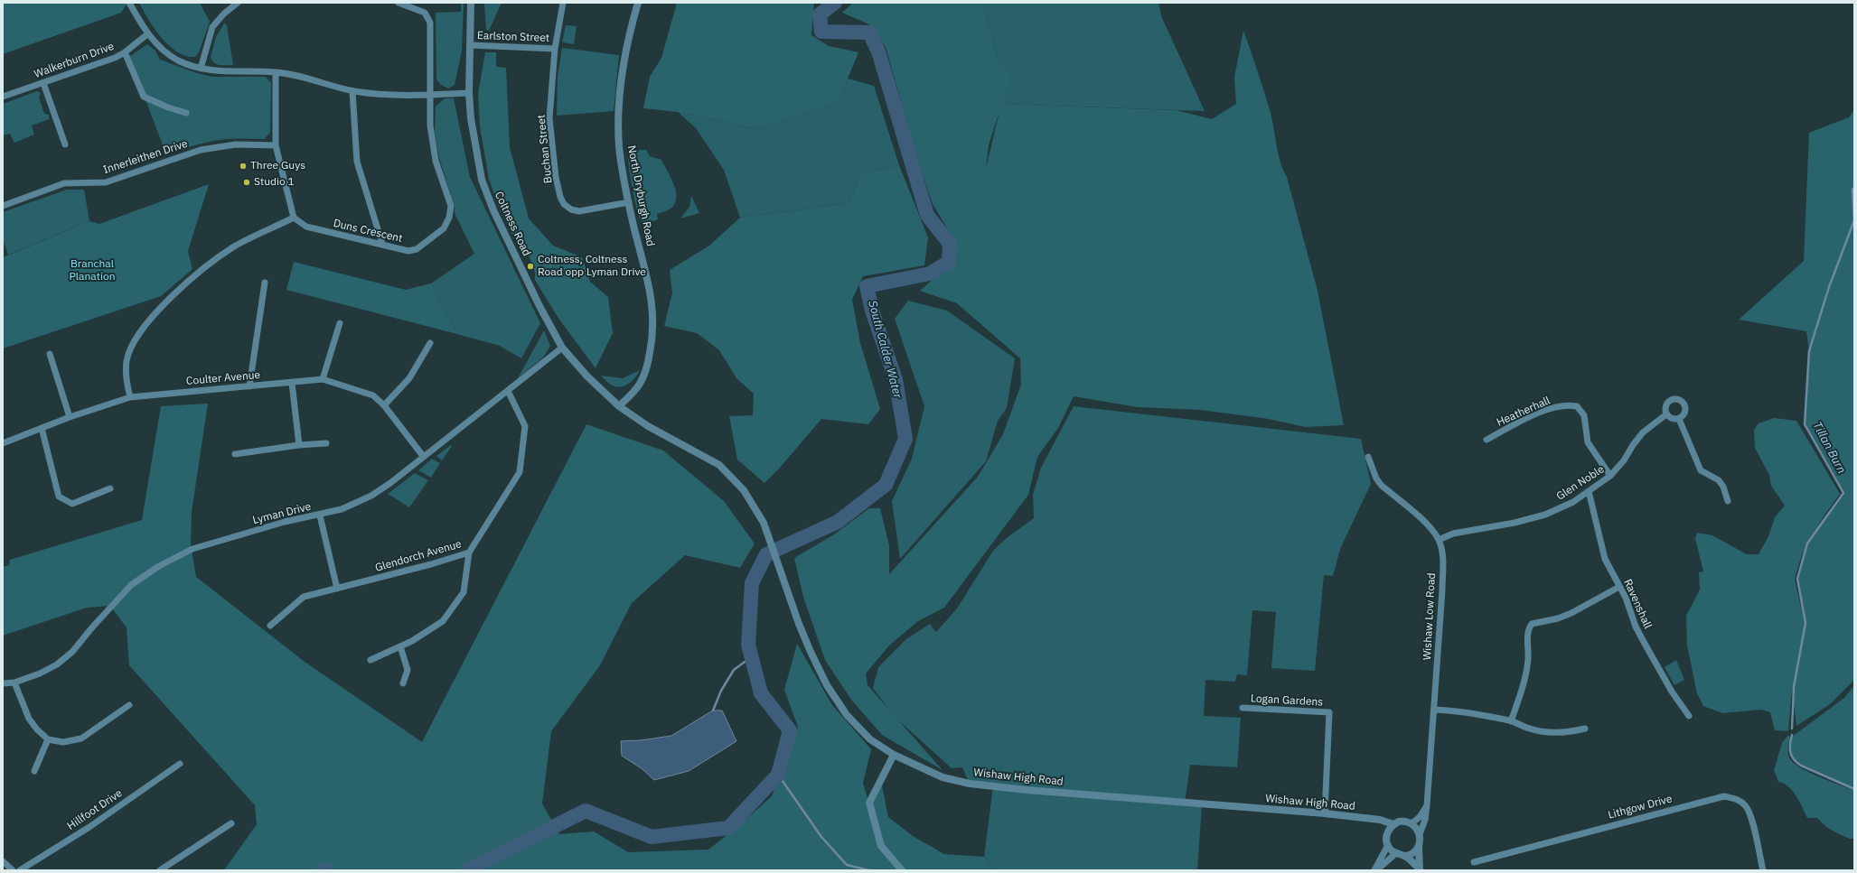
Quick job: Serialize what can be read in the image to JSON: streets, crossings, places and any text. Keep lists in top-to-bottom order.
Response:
{
  "streets": {
    "street": [
      "Earlston Street",
      "Walkerburn Drive",
      "Buchan Street",
      "Innerleithen Drive",
      "North Dryburgh Road",
      "Coltness Road",
      "Duns Crescent",
      "Coulter Avenue",
      "Heatherhall",
      "Glen Noble",
      "Lyman Drive",
      "Glendorch Avenue",
      "Ravenshall",
      "Wishaw Low Road",
      "Logan Gardens",
      "Wishaw High Road",
      "Lithgow Drive",
      "Hillfoot Drive"
    ]
  },
  "crossings": [
    ["Earlston Street", "Buchan Street"],
    ["Earlston Street", "Coltness Road"],
    ["Buchan Street", "North Dryburgh Road"],
    ["North Dryburgh Road", "Coltness Road"],
    ["Coltness Road", "Lyman Drive"],
    ["Coltness Road", "Wishaw High Road"],
    ["Coulter Avenue", "Lyman Drive"],
    ["Heatherhall", "Glen Noble"],
    ["Glen Noble", "Ravenshall"],
    ["Glen Noble", "Wishaw Low Road"],
    ["Lyman Drive", "Glendorch Avenue"],
    ["Wishaw Low Road", "Wishaw High Road"],
    ["Logan Gardens", "Wishaw High Road"]
  ],
  "water": ["South Calder Water", "Tillan Burn"],
  "parks": ["Branchal Planation"],
  "places": ["Three Guys", "Studio 1", "Coltness, Coltness Road opp Lyman Drive"]
}
